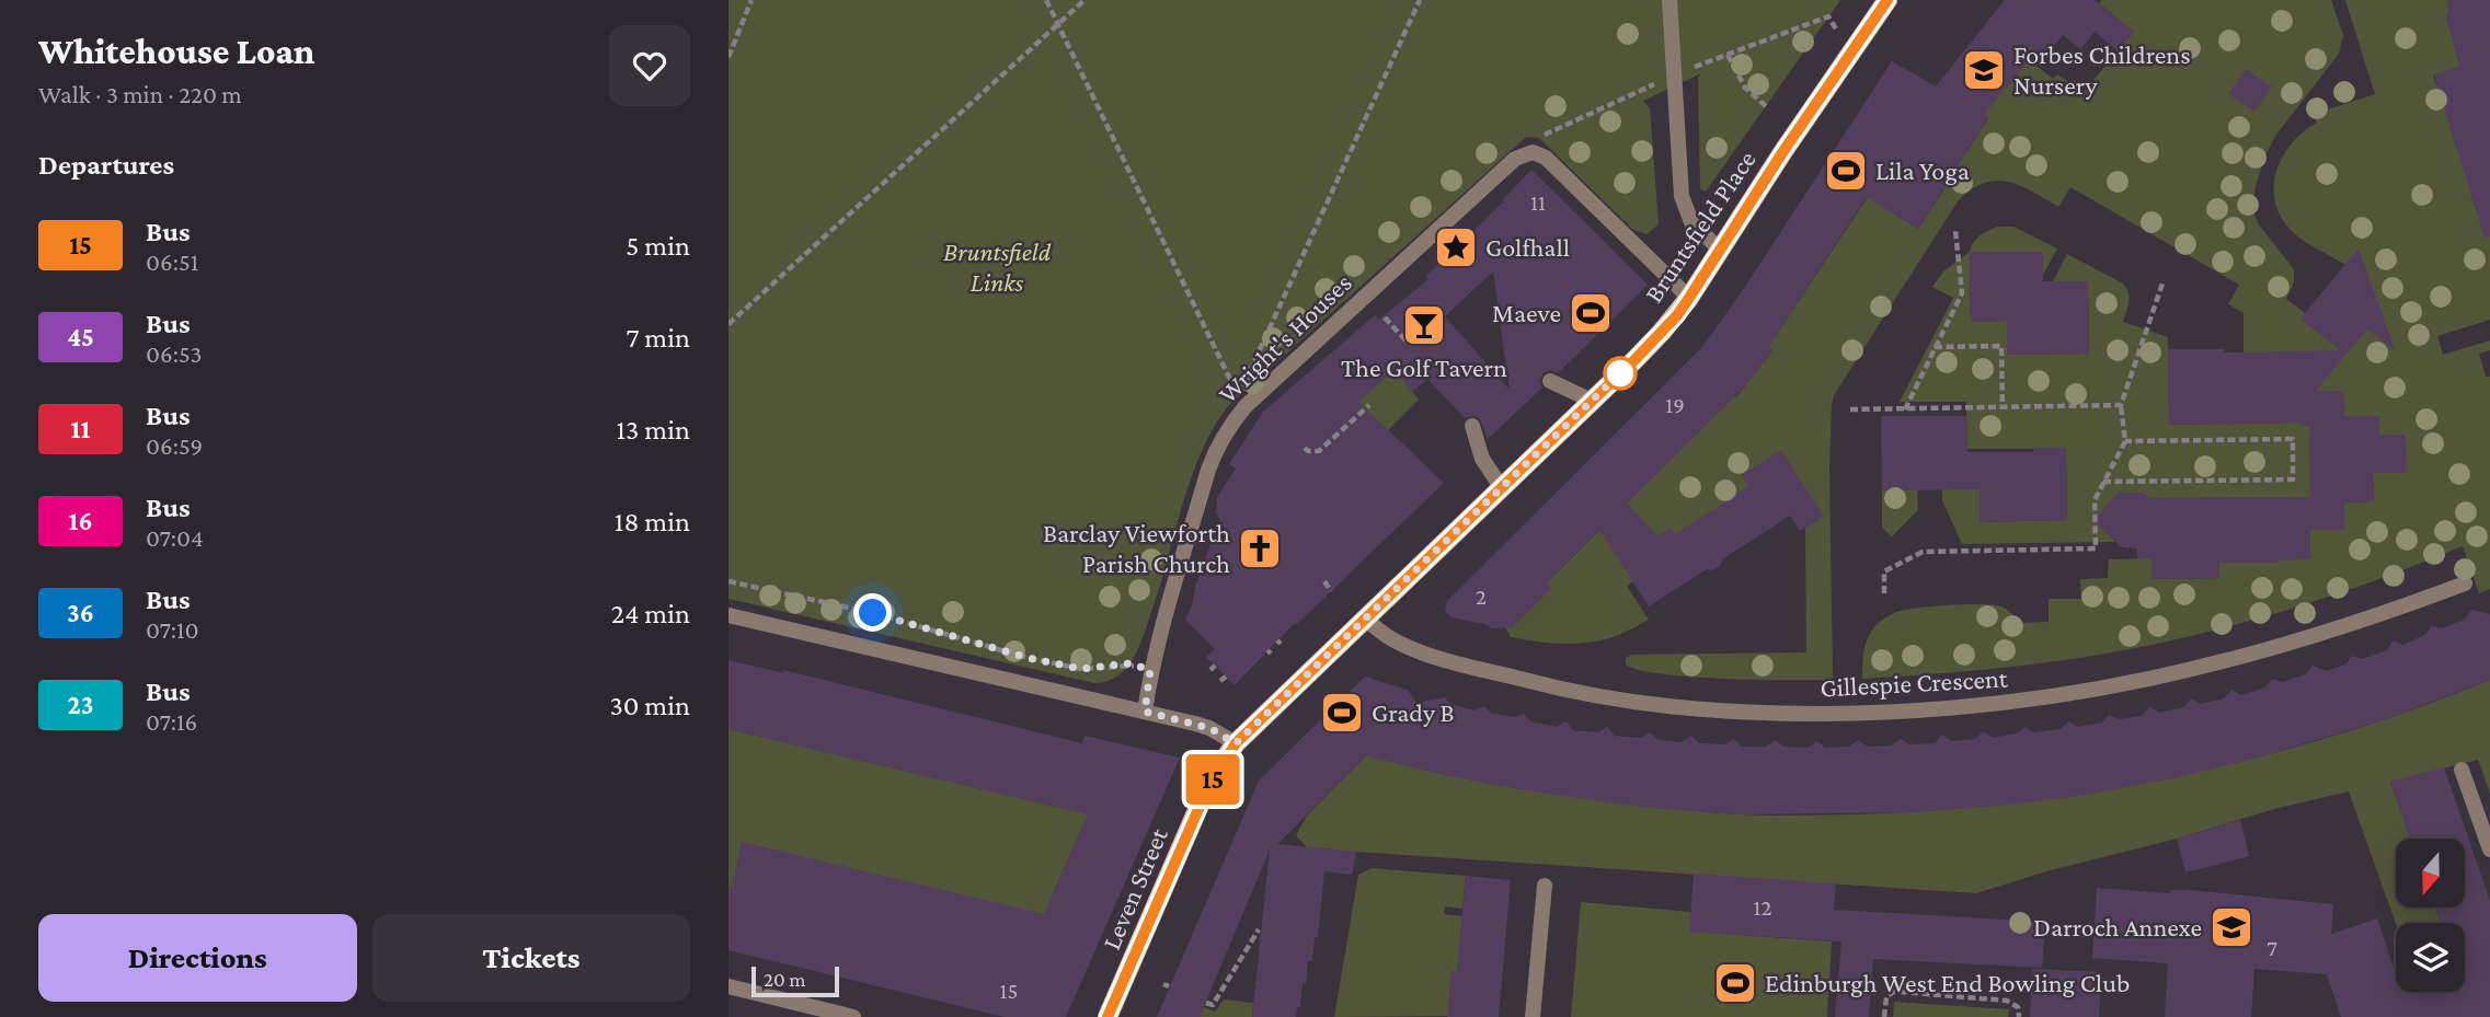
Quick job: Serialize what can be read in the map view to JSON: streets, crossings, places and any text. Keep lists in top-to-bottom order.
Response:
{
  "streets": {
    "main road": ["Bruntsfield Place", "Leven Street"],
    "street": ["Wright's Houses", "Gillespie Crescent"]
  },
  "crossings": [
    ["Bruntsfield Place", "Gillespie Crescent"],
    ["Bruntsfield Place", "Leven Street"],
    ["Gillespie Crescent", "Leven Street"]
  ],
  "parks": ["Bruntsfield Links"],
  "places": {
    "school or university": ["Forbes Childrens Nursery", "Darroch Annexe"],
    "sports": [
      "Lila Yoga",
      "Maeve",
      "Grady B",
      "Edinburgh West End Bowling Club"
    ],
    "place": ["Golfhall"],
    "bar": ["The Golf Tavern"],
    "church": ["Barclay Viewforth Parish Church"]
  },
  "lines": ["bus line 15"],
  "house_numbers": [
    "11",
    "19",
    "2",
    "12",
    "7",
    "15"
  ],
  "scale_bar": "20 m",
  "north": "bottom",
  "page": {
    "heading": [
      ["Whitehouse Loan", "Walk · 3 min · 220 m"],
      "Departures"
    ],
    "on_map": "15",
    "list": [
      {
        "mark": "15",
        "name": "Bus",
        "note": "06:51",
        "value": "5 min"
      },
      {
        "mark": "45",
        "name": "Bus",
        "note": "06:53",
        "value": "7 min"
      },
      {
        "mark": "11",
        "name": "Bus",
        "note": "06:59",
        "value": "13 min"
      },
      {
        "mark": "16",
        "name": "Bus",
        "note": "07:04",
        "value": "18 min"
      },
      {
        "mark": "36",
        "name": "Bus",
        "note": "07:10",
        "value": "24 min"
      },
      {
        "mark": "23",
        "name": "Bus",
        "note": "07:16",
        "value": "30 min"
      }
    ],
    "buttons": ["Directions", "Tickets"],
    "scale": "20 m"
  }
}
